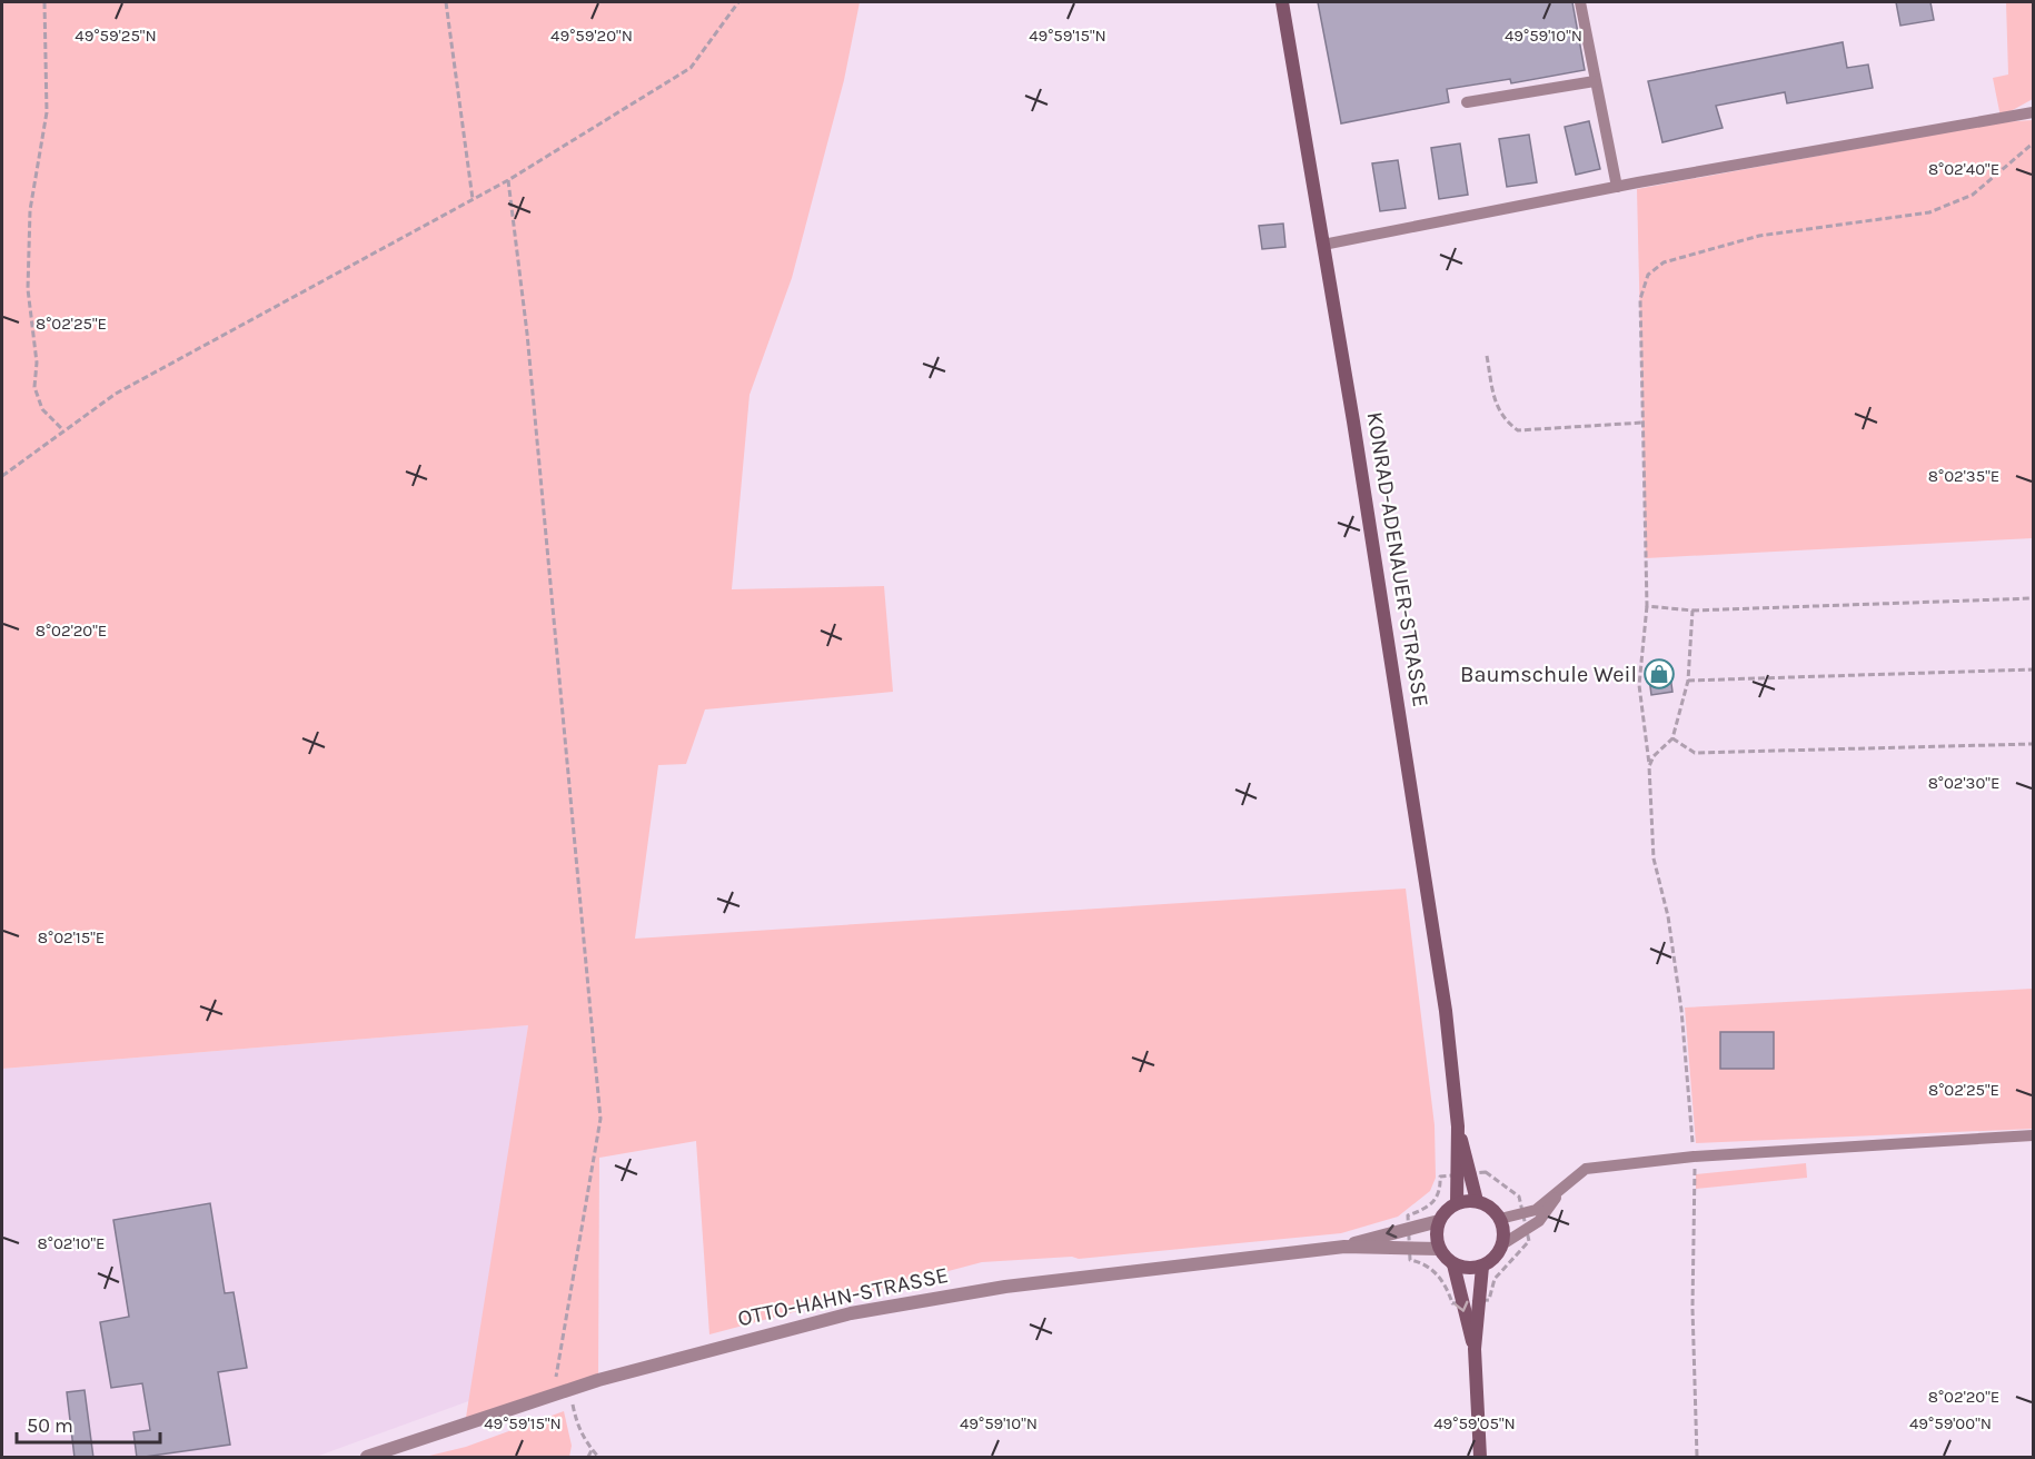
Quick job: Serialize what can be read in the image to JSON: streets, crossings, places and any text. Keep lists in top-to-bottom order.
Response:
{
  "streets": {
    "main road": ["KONRAD-ADENAUER-STRASSE"],
    "street": ["OTTO-HAHN-STRASSE"]
  },
  "crossings": [
    ["KONRAD-ADENAUER-STRASSE", "OTTO-HAHN-STRASSE"]
  ],
  "places": {
    "shop": ["Baumschule Weil"]
  },
  "scale_bar": "50 m",
  "coordinates": [
    "49°59'25\"N",
    "49°59'20\"N",
    "49°59'15\"N",
    "49°59'10\"N",
    "8°02'40\"E",
    "8°02'25\"E",
    "8°02'35\"E",
    "8°02'20\"E",
    "8°02'30\"E",
    "8°02'15\"E",
    "8°02'10\"E",
    "49°59'05\"N",
    "49°59'00\"N"
  ]
}
